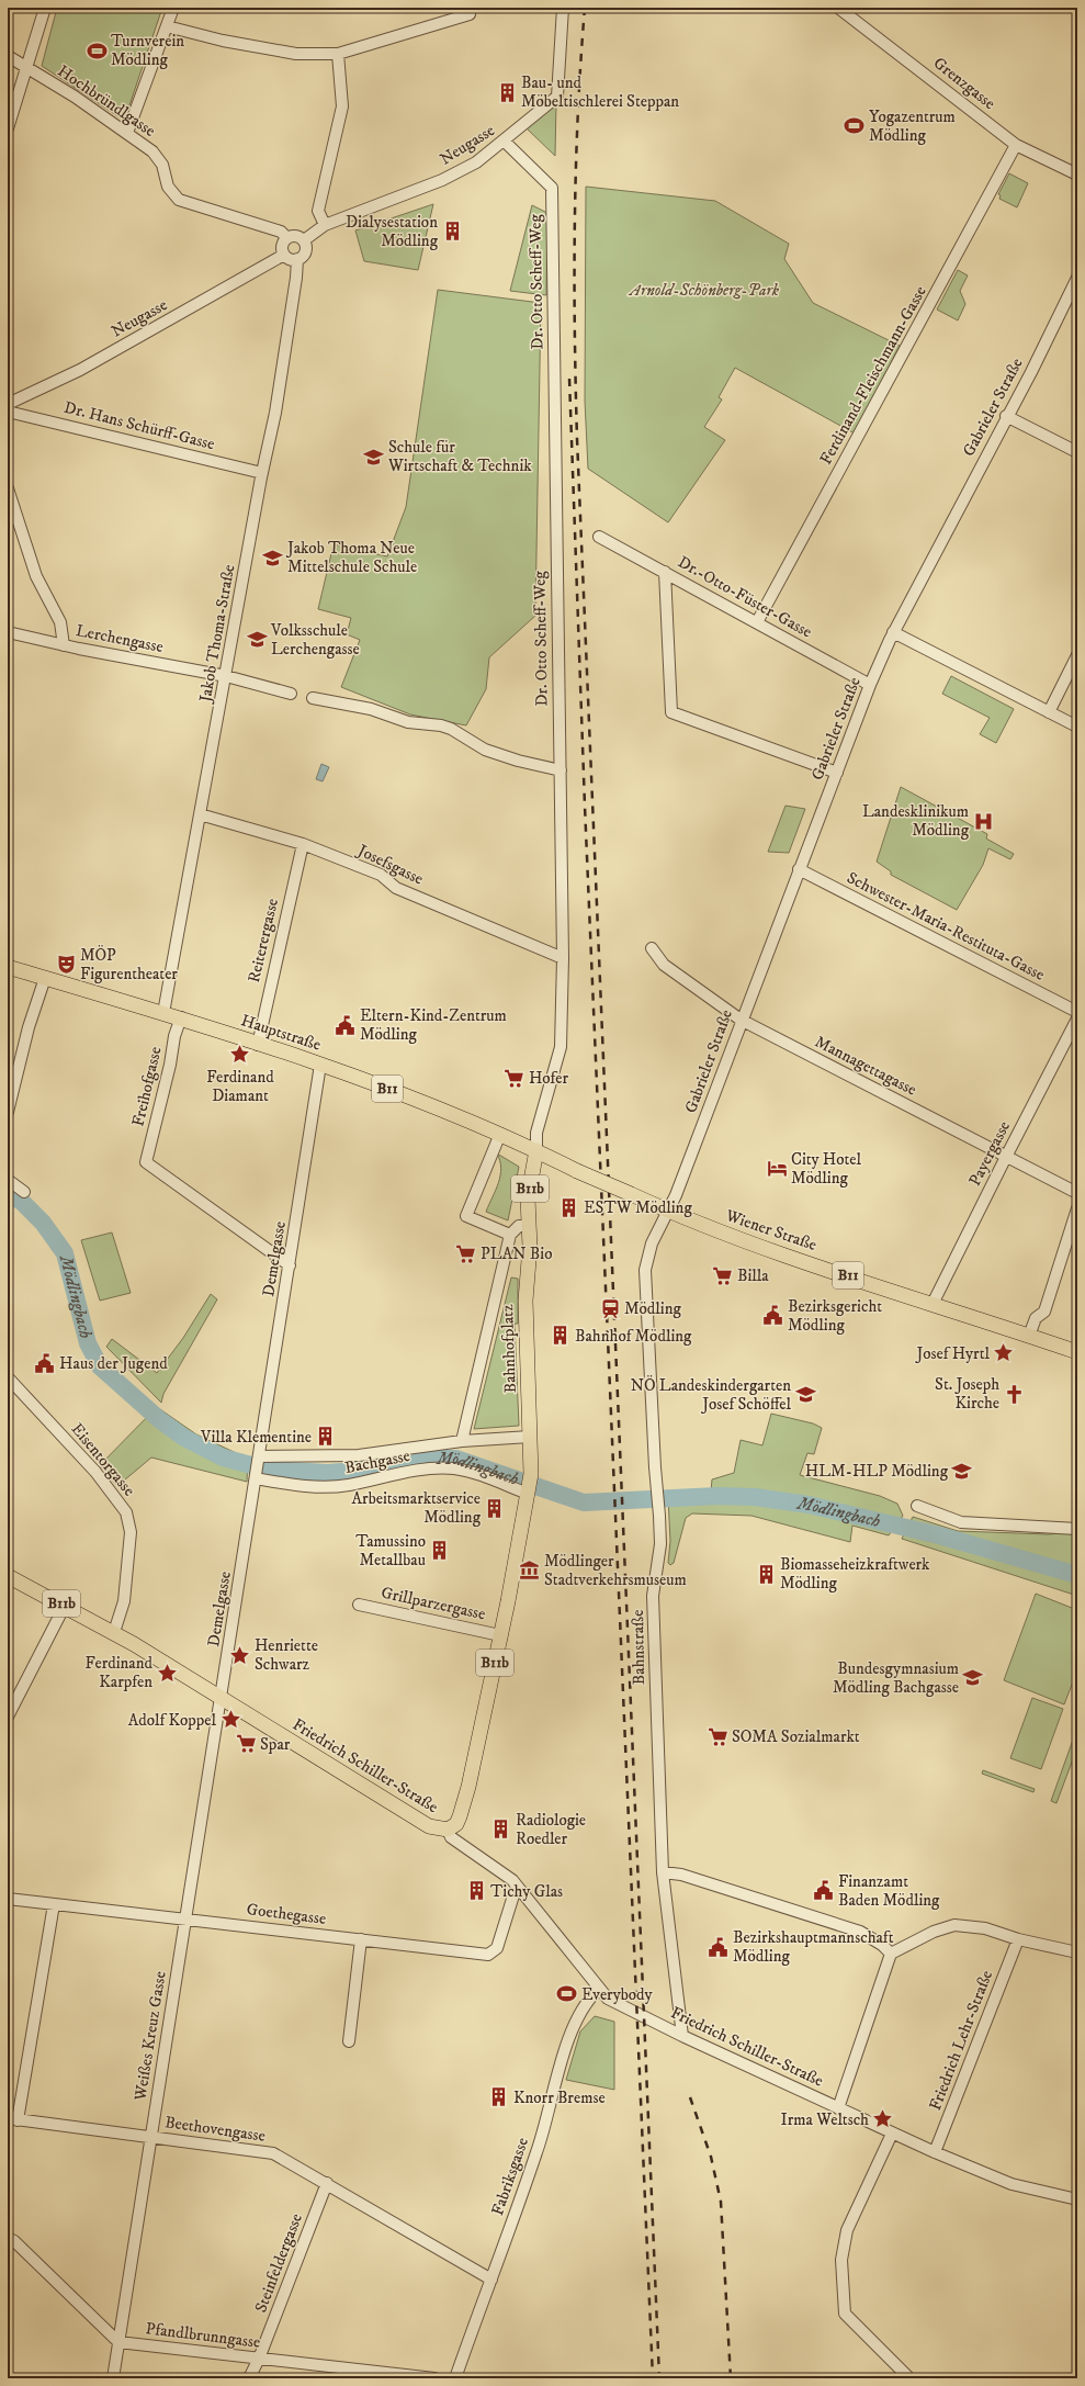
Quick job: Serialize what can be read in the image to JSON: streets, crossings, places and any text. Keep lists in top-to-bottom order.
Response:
{
  "streets": {
    "main road": [
      "Hauptstraße",
      "B11",
      "B11b",
      "Wiener Straße",
      "Bahnhofplatz",
      "Friedrich Schiller-Straße"
    ],
    "street": [
      "Grenzgasse",
      "Hochbründlgasse",
      "Neugasse",
      "Dr. Otto Scheff-Weg",
      "Ferdinand-Fleischmann-Gasse",
      "Gabrieler Straße",
      "Dr. Hans Schürff-Gasse",
      "Dr.-Otto-Füster-Gasse",
      "Jakob Thoma-Straße",
      "Lerchengasse",
      "Josefsgasse",
      "Schwester-Maria-Restituta-Gasse",
      "Reiterergasse",
      "Mannagettagasse",
      "Freihofgasse",
      "Payergasse",
      "Demelgasse",
      "Eisentorgasse",
      "Bachgasse",
      "Grillparzergasse",
      "Bahnstraße",
      "Goethegasse",
      "Weißes Kreuz Gasse",
      "Friedrich Lehr-Straße",
      "Beethovengasse",
      "Fabriksgasse",
      "Steinfeldergasse",
      "Pfandlbrunngasse"
    ]
  },
  "crossings": [
    ["Grenzgasse", "Ferdinand-Fleischmann-Gasse"],
    ["Hochbründlgasse", "Neugasse"],
    ["Hochbründlgasse", "Jakob Thoma-Straße"],
    ["Neugasse", "Dr. Otto Scheff-Weg"],
    ["Neugasse", "Jakob Thoma-Straße"],
    ["Dr. Otto Scheff-Weg", "Josefsgasse"],
    ["Dr. Otto Scheff-Weg", "Hauptstraße"],
    ["Dr. Otto Scheff-Weg", "Wiener Straße"],
    ["Dr. Otto Scheff-Weg", "Bahnhofplatz"],
    ["Ferdinand-Fleischmann-Gasse", "Dr.-Otto-Füster-Gasse"],
    ["Gabrieler Straße", "Dr.-Otto-Füster-Gasse"],
    ["Gabrieler Straße", "Schwester-Maria-Restituta-Gasse"],
    ["Gabrieler Straße", "Mannagettagasse"],
    ["Gabrieler Straße", "Wiener Straße"],
    ["Gabrieler Straße", "Bahnstraße"],
    ["Dr. Hans Schürff-Gasse", "Jakob Thoma-Straße"],
    ["Jakob Thoma-Straße", "Lerchengasse"],
    ["Jakob Thoma-Straße", "Josefsgasse"],
    ["Jakob Thoma-Straße", "Hauptstraße"],
    ["Josefsgasse", "Reiterergasse"],
    ["Reiterergasse", "Hauptstraße"],
    ["Hauptstraße", "Freihofgasse"],
    ["Hauptstraße", "Wiener Straße"],
    ["Hauptstraße", "Demelgasse"],
    ["Hauptstraße", "Bahnhofplatz"],
    ["Mannagettagasse", "Payergasse"],
    ["Freihofgasse", "Demelgasse"],
    ["Payergasse", "Wiener Straße"],
    ["B11b", "Bahnhofplatz"],
    ["B11b", "Bachgasse"],
    ["B11b", "Grillparzergasse"],
    ["B11b", "Friedrich Schiller-Straße"],
    ["Wiener Straße", "Bahnhofplatz"],
    ["Wiener Straße", "Bahnstraße"],
    ["Demelgasse", "Bachgasse"],
    ["Demelgasse", "Friedrich Schiller-Straße"],
    ["Demelgasse", "Weißes Kreuz Gasse"],
    ["Bahnhofplatz", "Bachgasse"],
    ["Eisentorgasse", "Friedrich Schiller-Straße"],
    ["Bahnstraße", "Friedrich Schiller-Straße"],
    ["Friedrich Schiller-Straße", "Goethegasse"],
    ["Friedrich Schiller-Straße", "Weißes Kreuz Gasse"],
    ["Friedrich Schiller-Straße", "Friedrich Lehr-Straße"],
    ["Friedrich Schiller-Straße", "Fabriksgasse"],
    ["Goethegasse", "Weißes Kreuz Gasse"],
    ["Weißes Kreuz Gasse", "Beethovengasse"],
    ["Weißes Kreuz Gasse", "Pfandlbrunngasse"],
    ["Beethovengasse", "Fabriksgasse"],
    ["Beethovengasse", "Steinfeldergasse"],
    ["Steinfeldergasse", "Pfandlbrunngasse"]
  ],
  "water": ["Mödlingbach"],
  "parks": ["Arnold-Schönberg-Park"],
  "places": {
    "sports": ["Turnverein Mödling", "Yogazentrum Mödling", "Everybody"],
    "building": [
      "Bau- und Möbeltischlerei Steppan",
      "Dialysestation Mödling",
      "ESTW Mödling",
      "Bahnhof Mödling",
      "Villa Klementine",
      "Arbeitsmarktservice Mödling",
      "Tamussino Metallbau",
      "Biomasseheizkraftwerk Mödling",
      "Radiologie Roedler",
      "Tichy Glas",
      "Knorr Bremse"
    ],
    "school or university": [
      "Schule für Wirtschaft & Technik",
      "Jakob Thoma Neue Mittelschule Schule",
      "Volksschule Lerchengasse",
      "NÖ Landeskindergarten Josef Schöffel",
      "HLM-HLP Mödling",
      "Bundesgymnasium Mödling Bachgasse"
    ],
    "hospital": ["Landesklinikum Mödling"],
    "theatre": ["MÖP Figurentheater"],
    "public building": [
      "Eltern-Kind-Zentrum Mödling",
      "Bezirksgericht Mödling",
      "Haus der Jugend",
      "Finanzamt Baden Mödling",
      "Bezirkshauptmannschaft Mödling"
    ],
    "place": [
      "Ferdinand Diamant",
      "Josef Hyrtl",
      "Henriette Schwarz",
      "Ferdinand Karpfen",
      "Adolf Koppel",
      "Irma Weltsch"
    ],
    "supermarket": [
      "Hofer",
      "PLAN Bio",
      "Billa",
      "SOMA Sozialmarkt",
      "Spar"
    ],
    "hotel": ["City Hotel Mödling"],
    "station": ["Mödling"],
    "church": ["St. Joseph Kirche"],
    "museum": ["Mödlinger Stadtverkehrsmuseum"]
  }
}
